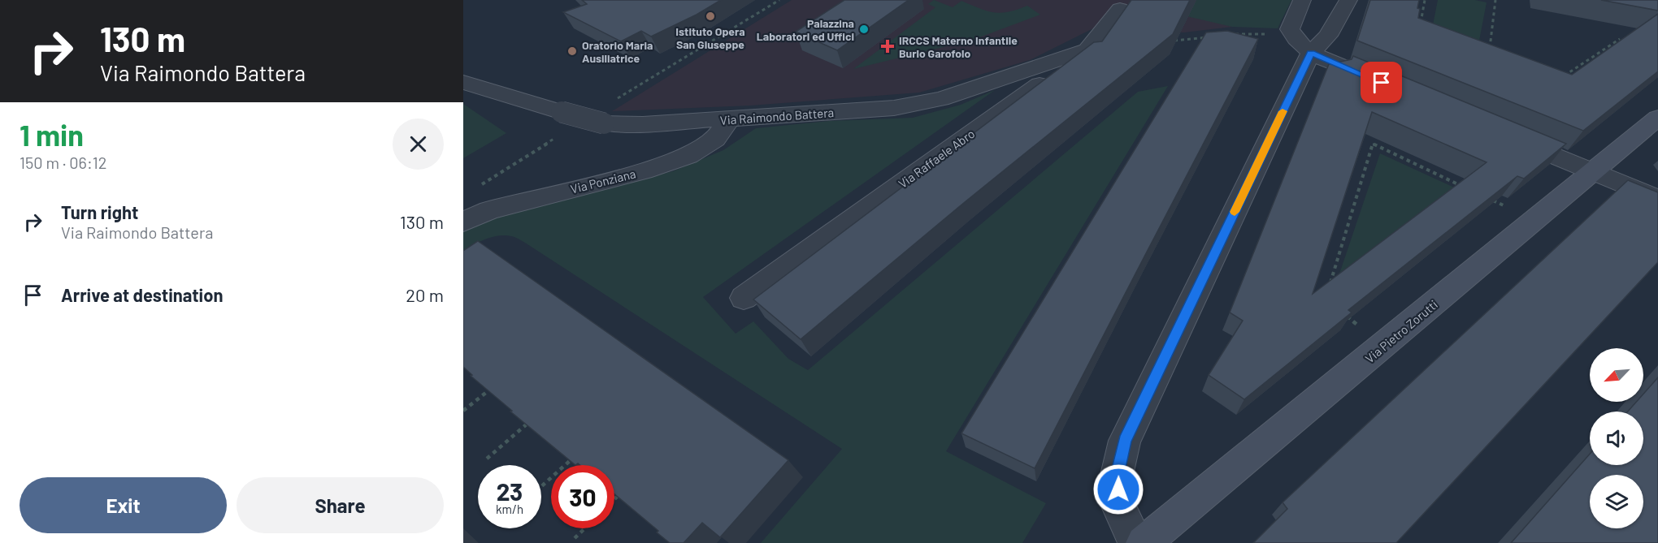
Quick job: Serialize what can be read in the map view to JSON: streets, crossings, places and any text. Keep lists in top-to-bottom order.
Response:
{
  "streets": {
    "street": [
      "Via Raimondo Battera",
      "Via Raffaele Abro",
      "Via Ponziana",
      "Via Pietro Zorutti"
    ]
  },
  "crossings": [
    ["Via Raimondo Battera", "Via Raffaele Abro"],
    ["Via Raimondo Battera", "Via Ponziana"]
  ],
  "places": {
    "other": ["Istituto Opera San Giuseppe", "Palazzina Laboratori ed Uffici", "Oratorio Maria Ausiliatrice"],
    "health": ["IRCCS Materno Infantile Burlo Garofolo"]
  },
  "north": "bottom left",
  "page": {
    "turn": ["130 m", "Via Raimondo Battera"],
    "heading": ["1 min", "150 m · 06:12"],
    "list": [
      {
        "name": "Turn right",
        "note": "Via Raimondo Battera",
        "value": "130 m"
      },
      {
        "name": "Arrive at destination",
        "value": "20 m"
      }
    ],
    "speed": "23 km/h",
    "limit": "30",
    "buttons": ["Exit", "Share"]
  }
}
